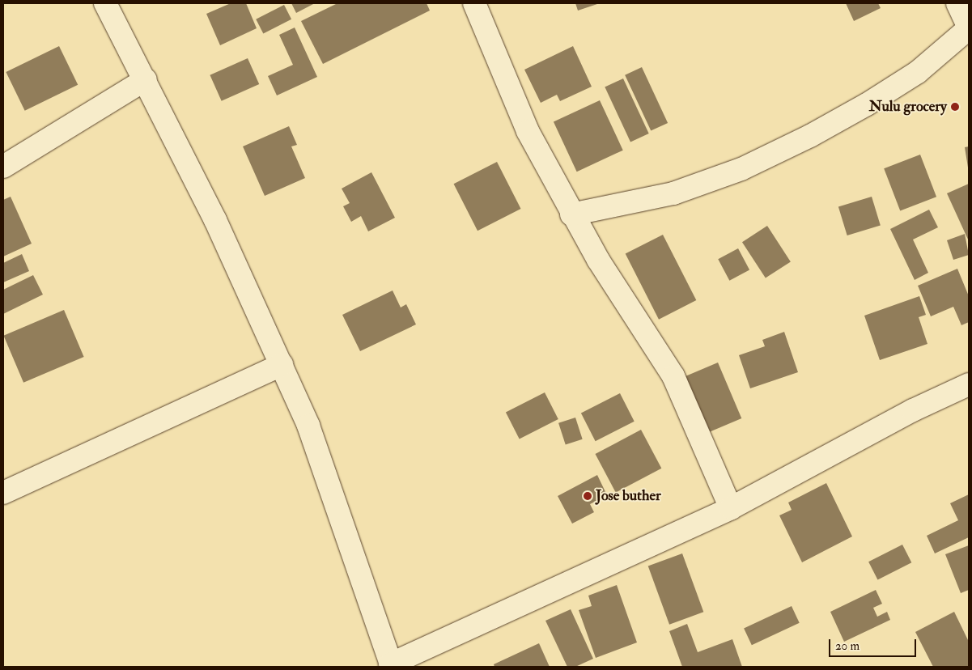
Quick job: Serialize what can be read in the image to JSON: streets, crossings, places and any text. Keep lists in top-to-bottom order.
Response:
{
  "places": ["Nulu grocery", "Jose buther"],
  "scale_bar": "20 m"
}
